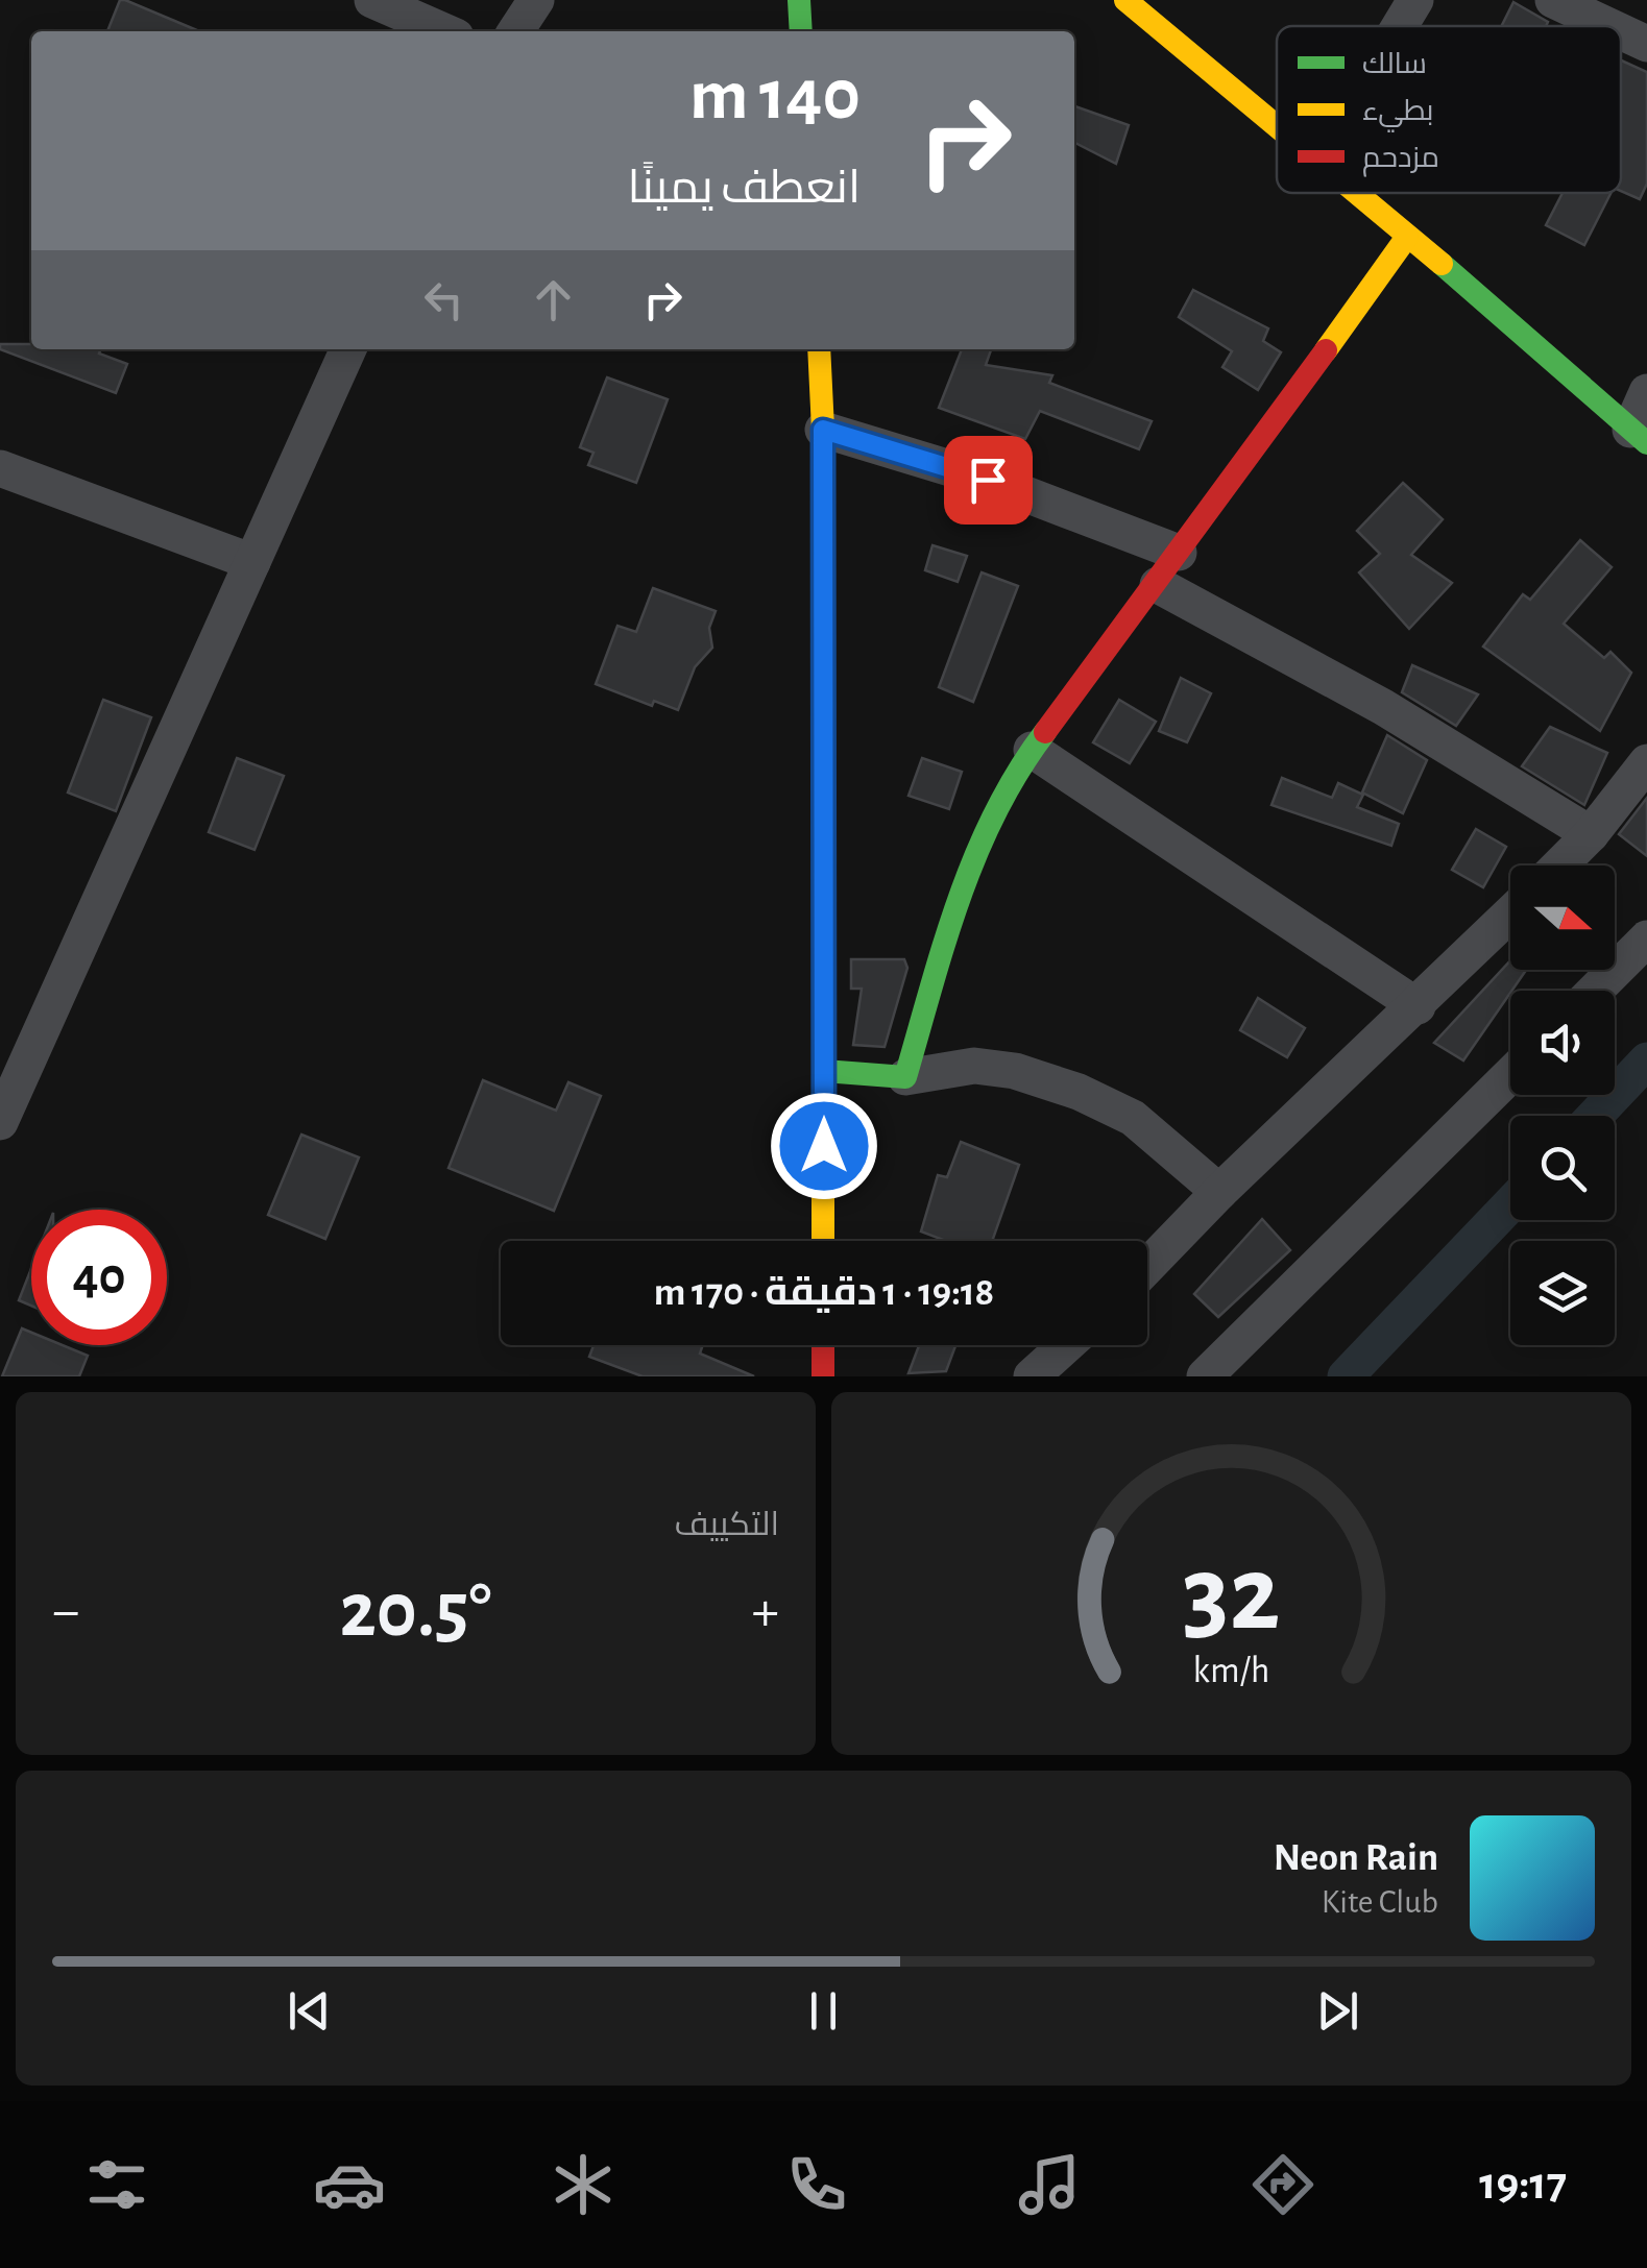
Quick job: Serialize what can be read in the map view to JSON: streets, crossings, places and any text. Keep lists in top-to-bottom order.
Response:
{
  "legend": ["سالك", "بطيء", "مزدحم"],
  "north": "right",
  "page": {
    "turn": ["140 m", "انعطف يمينًا"],
    "limit": "40",
    "trip": "19:18 · 1 دقيقة · 170 m",
    "tile": "التكييف",
    "heat": ["−", "20.5°", "+"],
    "song": ["Neon Rain", "Kite Club"],
    "tabs": "19:17",
    "gauge": ["32", "km/h"]
  }
}
